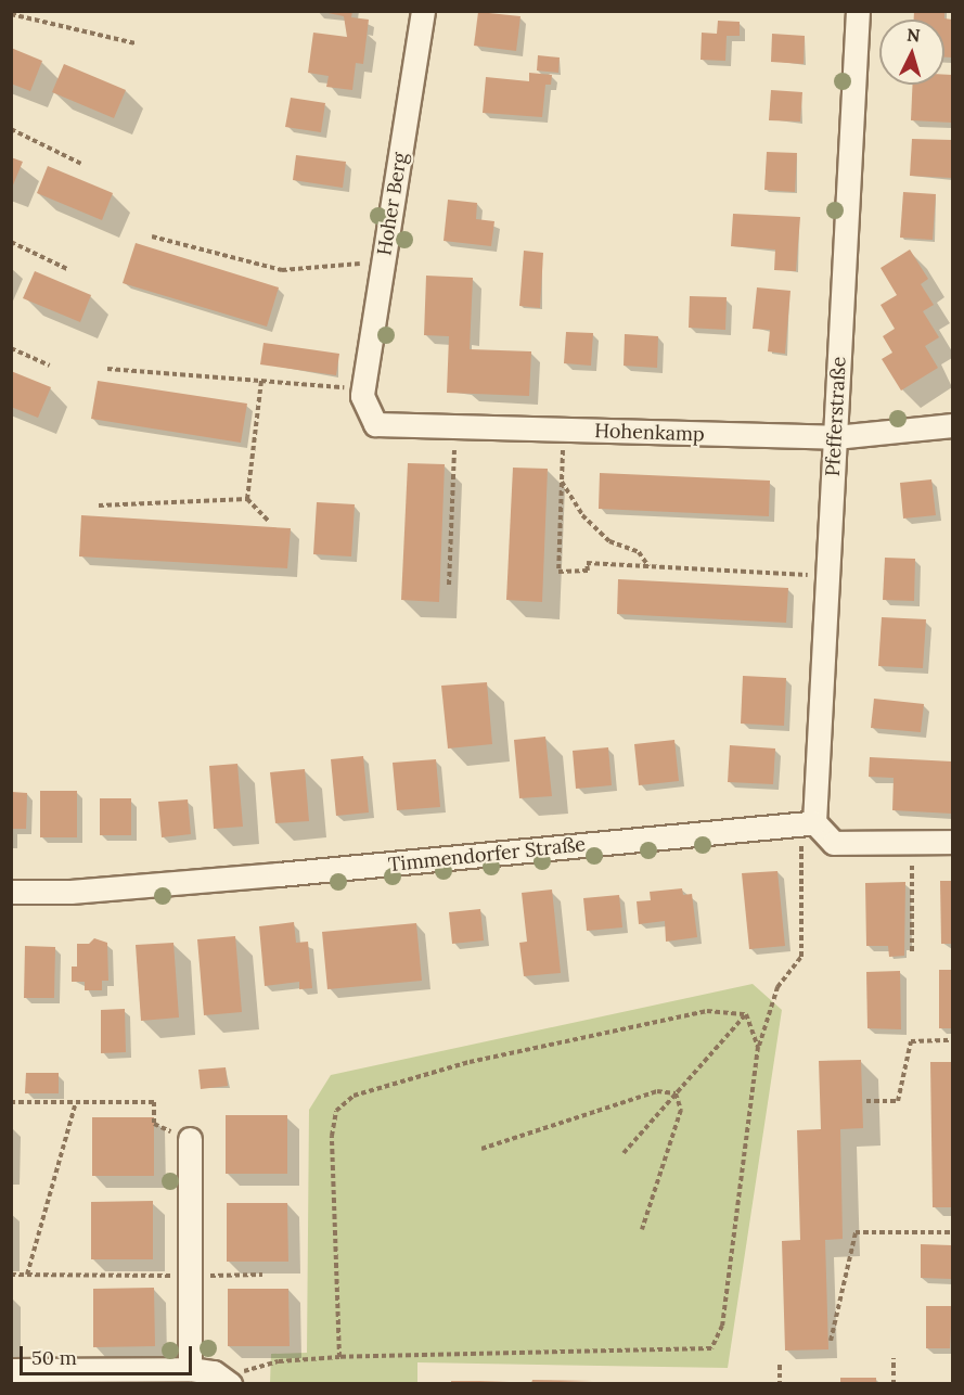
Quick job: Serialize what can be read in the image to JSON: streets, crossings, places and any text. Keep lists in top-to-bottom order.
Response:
{
  "streets": {
    "street": [
      "Hoher Berg",
      "Pfefferstraße",
      "Hohenkamp",
      "Timmendorfer Straße"
    ]
  },
  "crossings": [
    ["Hoher Berg", "Hohenkamp"],
    ["Pfefferstraße", "Hohenkamp"],
    ["Pfefferstraße", "Timmendorfer Straße"]
  ],
  "scale_bar": "50 m",
  "north": "top"
}
